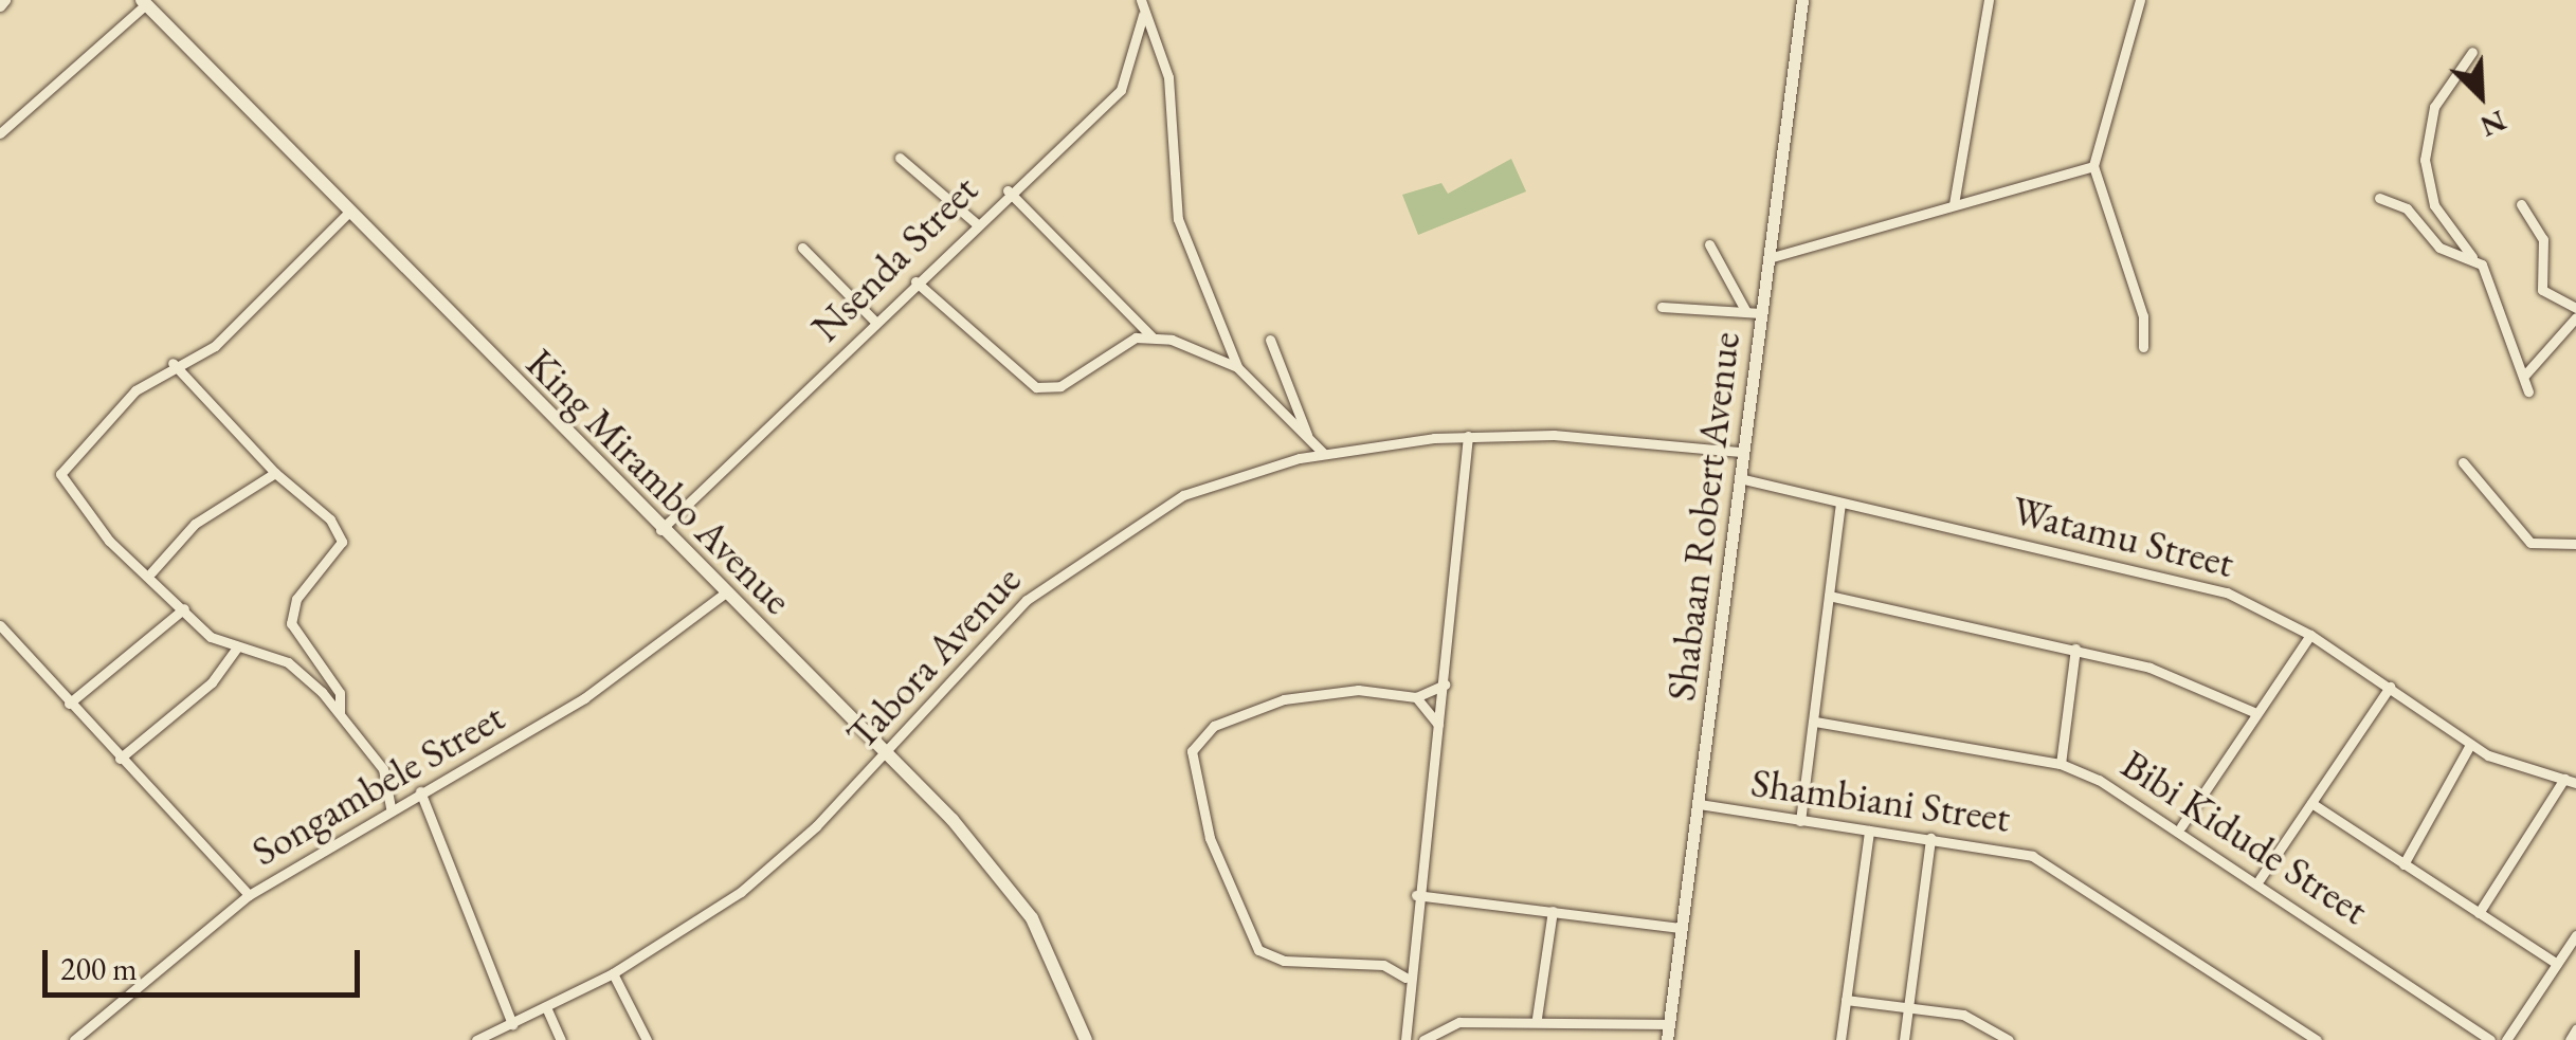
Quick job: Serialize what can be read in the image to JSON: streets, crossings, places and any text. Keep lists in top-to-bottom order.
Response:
{
  "streets": {
    "main road": ["King Mirambo Avenue"],
    "street": [
      "Nsenda Street",
      "Shabaan Robert Avenue",
      "Watamu Street",
      "Tabora Avenue",
      "Songambele Street",
      "Shambiani Street",
      "Bibi Kidude Street"
    ]
  },
  "crossings": [
    ["Nsenda Street", "King Mirambo Avenue"],
    ["King Mirambo Avenue", "Tabora Avenue"],
    ["King Mirambo Avenue", "Songambele Street"],
    ["Shabaan Robert Avenue", "Watamu Street"],
    ["Shabaan Robert Avenue", "Tabora Avenue"],
    ["Shabaan Robert Avenue", "Shambiani Street"]
  ],
  "scale_bar": "200 m",
  "north": "bottom right"
}
